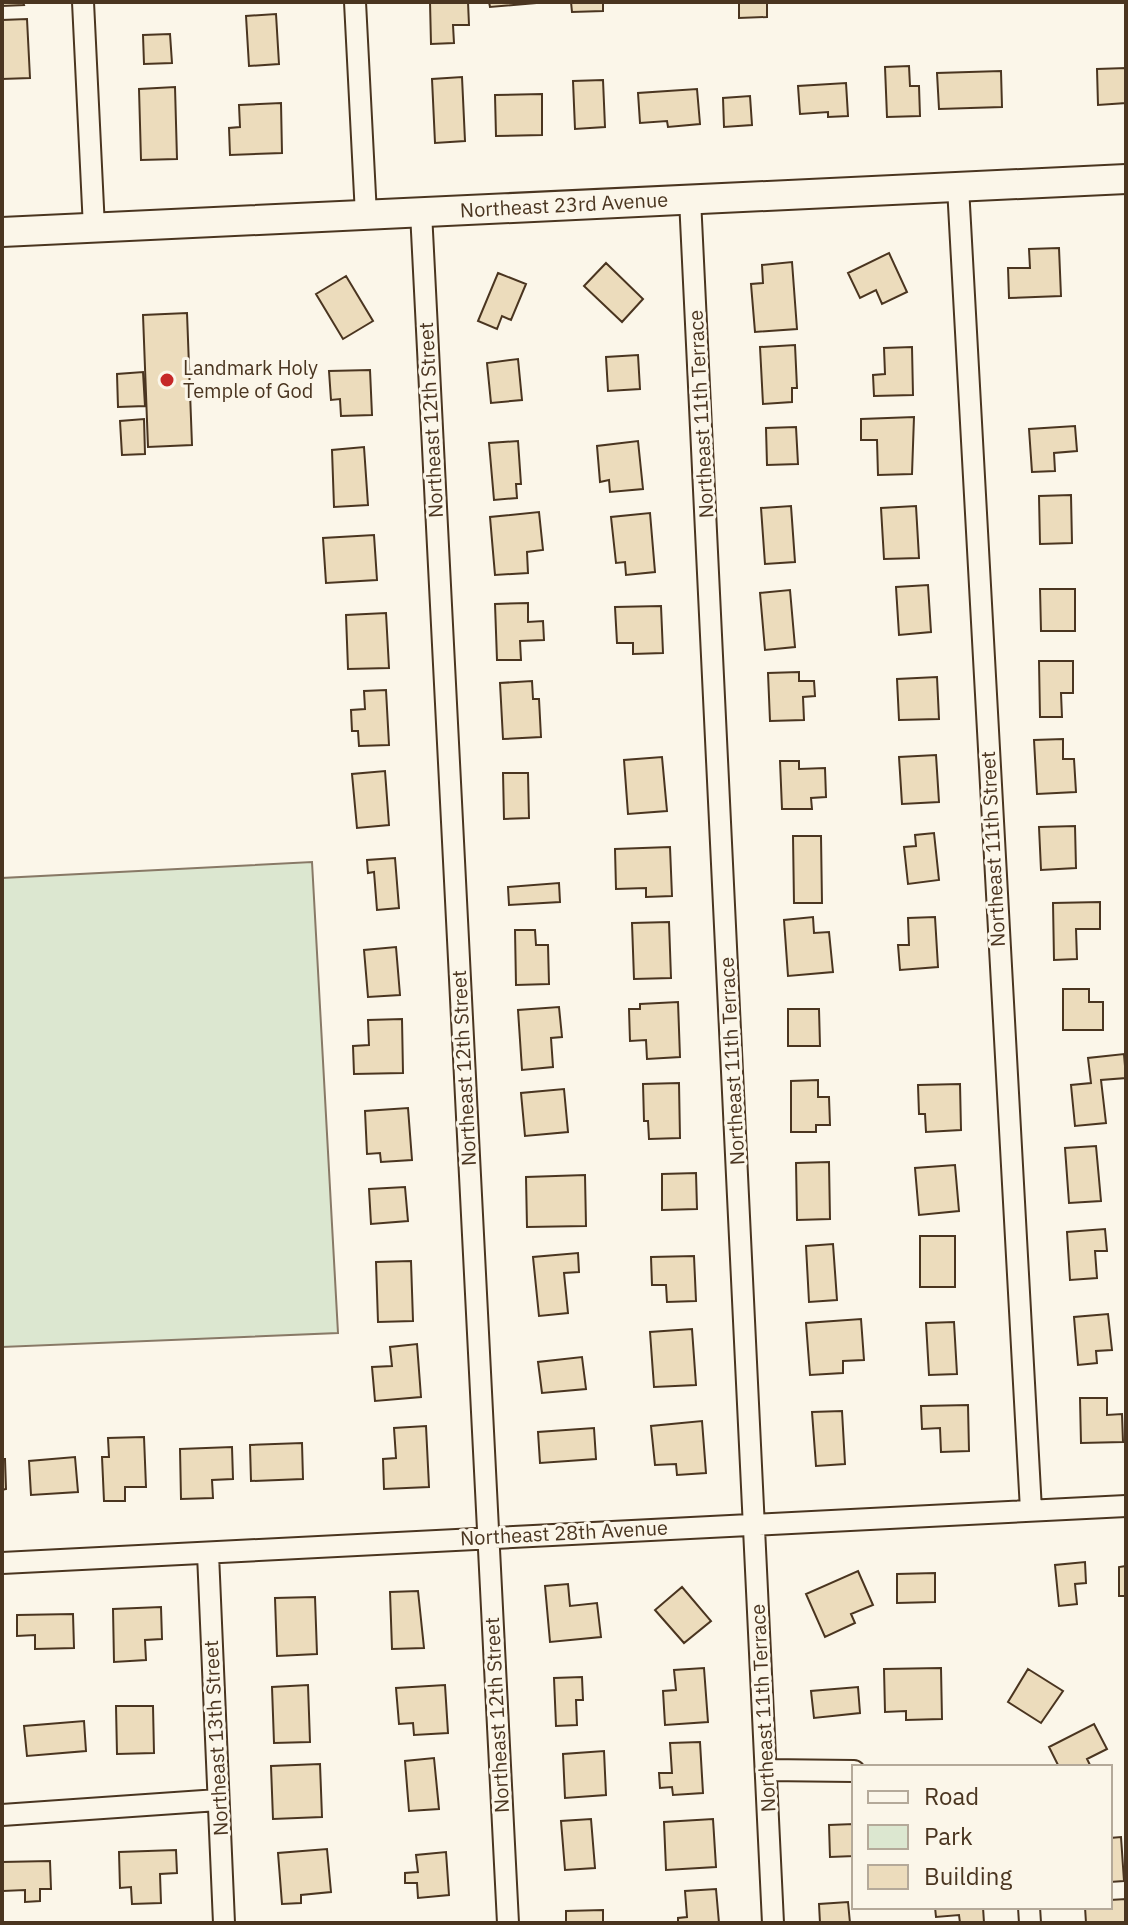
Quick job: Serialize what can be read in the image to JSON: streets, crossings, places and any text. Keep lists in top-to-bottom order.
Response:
{
  "streets": {
    "main road": ["Northeast 23rd Avenue"],
    "street": [
      "Northeast 11th Terrace",
      "Northeast 12th Street",
      "Northeast 11th Street",
      "Northeast 28th Avenue",
      "Northeast 13th Street"
    ]
  },
  "crossings": [
    ["Northeast 23rd Avenue", "Northeast 11th Terrace"],
    ["Northeast 23rd Avenue", "Northeast 12th Street"],
    ["Northeast 23rd Avenue", "Northeast 11th Street"],
    ["Northeast 11th Terrace", "Northeast 28th Avenue"],
    ["Northeast 12th Street", "Northeast 28th Avenue"],
    ["Northeast 11th Street", "Northeast 28th Avenue"],
    ["Northeast 28th Avenue", "Northeast 13th Street"]
  ],
  "places": ["Landmark Holy Temple of God"],
  "legend": ["Road", "Park", "Building"]
}
